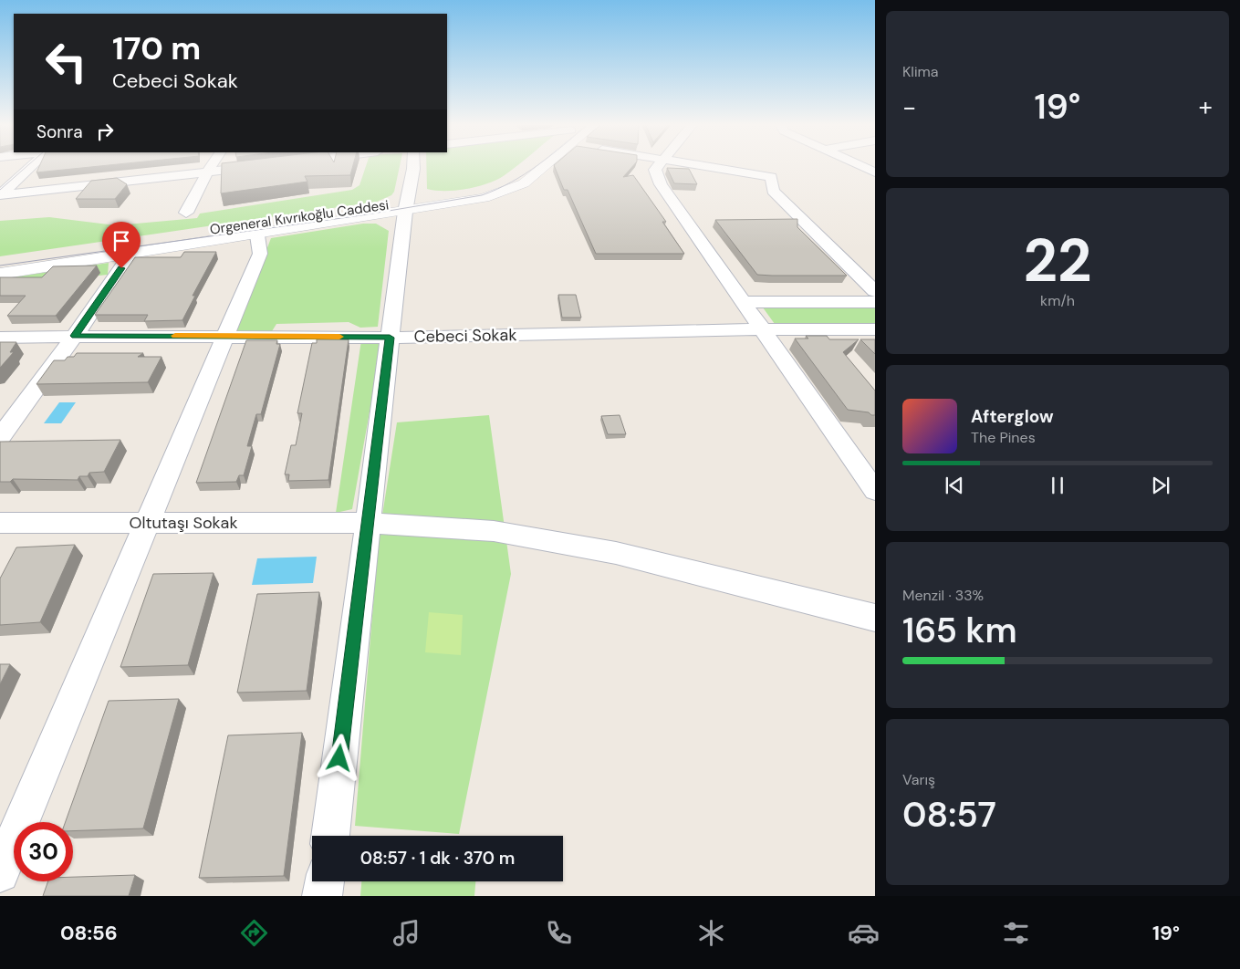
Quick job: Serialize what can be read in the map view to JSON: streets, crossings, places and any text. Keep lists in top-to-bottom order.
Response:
{
  "streets": {
    "main road": ["Orgeneral Kıvrıkoğlu Caddesi"],
    "street": ["Cebeci Sokak", "Oltutaşı Sokak"]
  },
  "page": {
    "tile": [
      "Klima",
      ["22", "km/h"],
      ["Menzil · 33%", "165 km"],
      ["Varış", "08:57"]
    ],
    "turn": ["170 m", "Cebeci Sokak"],
    "heat": ["−", "19°", "+"],
    "then": "Sonra",
    "song": ["Afterglow", "The Pines"],
    "limit": "30",
    "trip": "08:57 · 1 dk · 370 m",
    "tabs": ["08:56", "19°"]
  }
}
